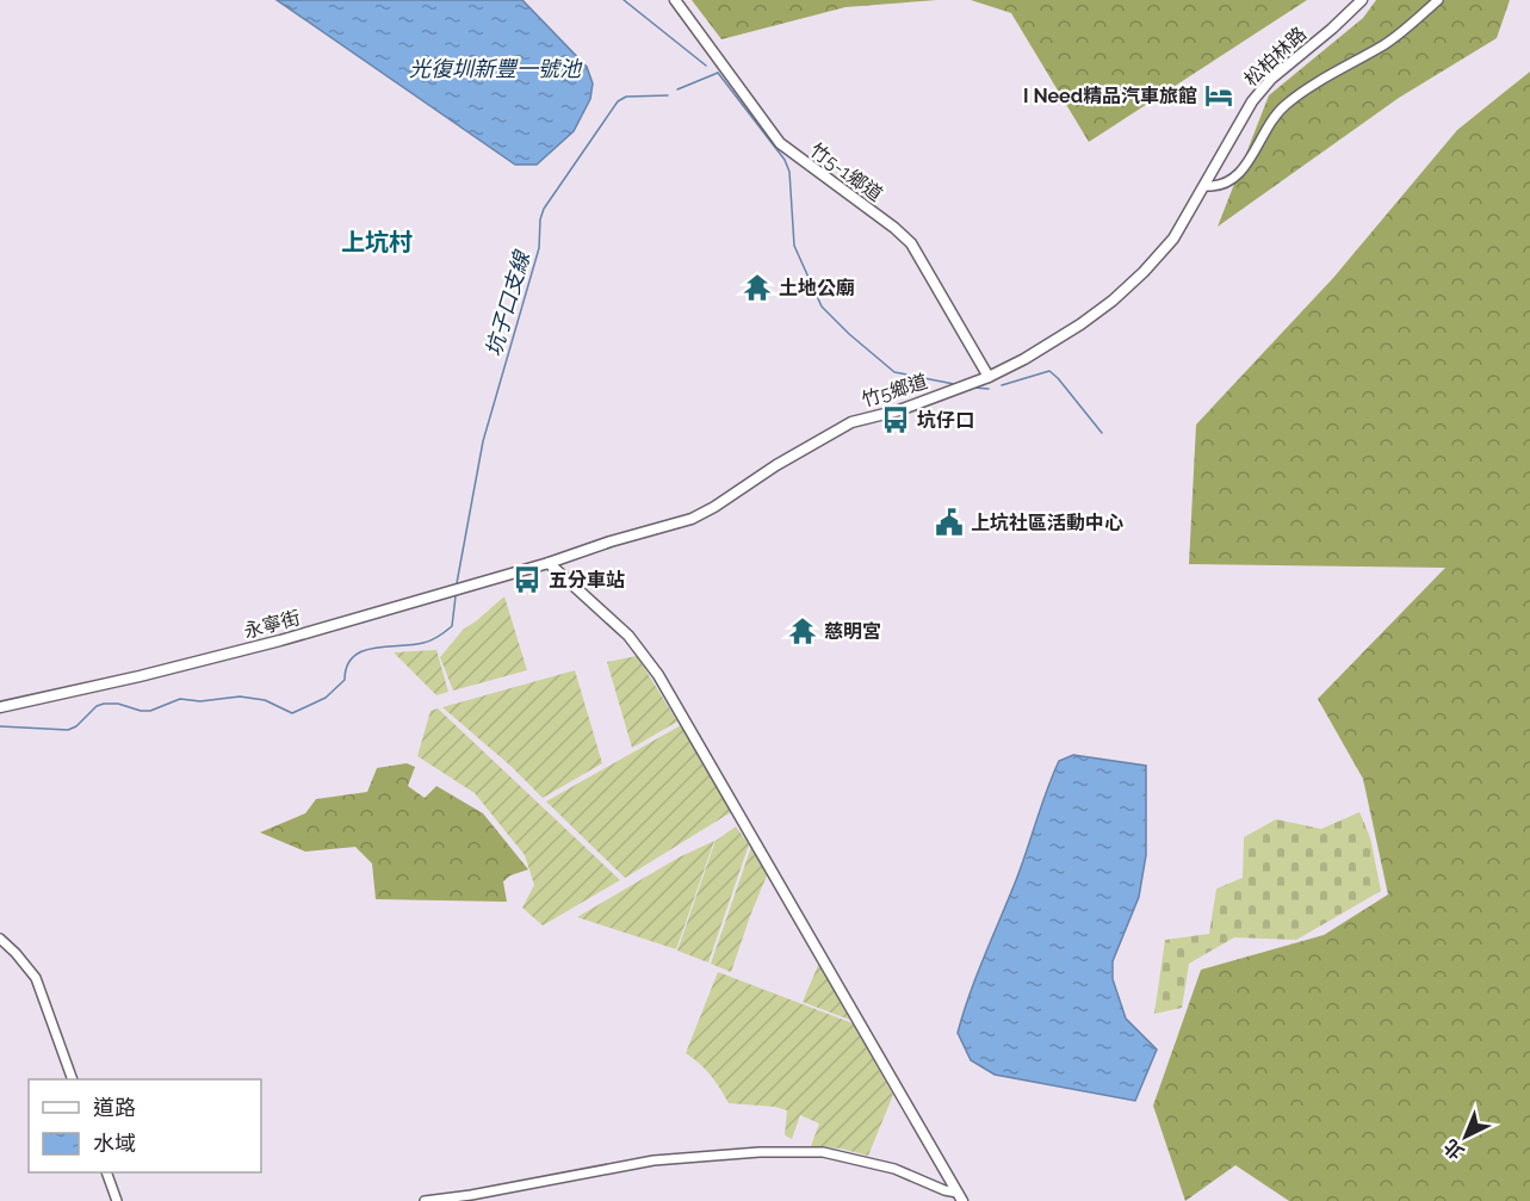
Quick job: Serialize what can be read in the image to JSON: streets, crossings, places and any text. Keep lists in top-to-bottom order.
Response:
{
  "streets": {
    "street": [
      "松柏林路",
      "竹5-1鄉道",
      "竹5鄉道",
      "永寧街"
    ]
  },
  "crossings": [
    ["松柏林路", "竹5鄉道"],
    ["竹5-1鄉道", "竹5鄉道"],
    ["竹5鄉道", "永寧街"]
  ],
  "districts": ["上坑村"],
  "water": ["光復圳新豐一號池", "坑子口支線"],
  "places": {
    "hotel": ["I Need精品汽車旅館"],
    "temple": ["土地公廟", "慈明宮"],
    "bus stop": ["坑仔口", "五分車站"],
    "public building": ["上坑社區活動中心"]
  },
  "legend": ["道路", "水域"],
  "north": "bottom left"
}
